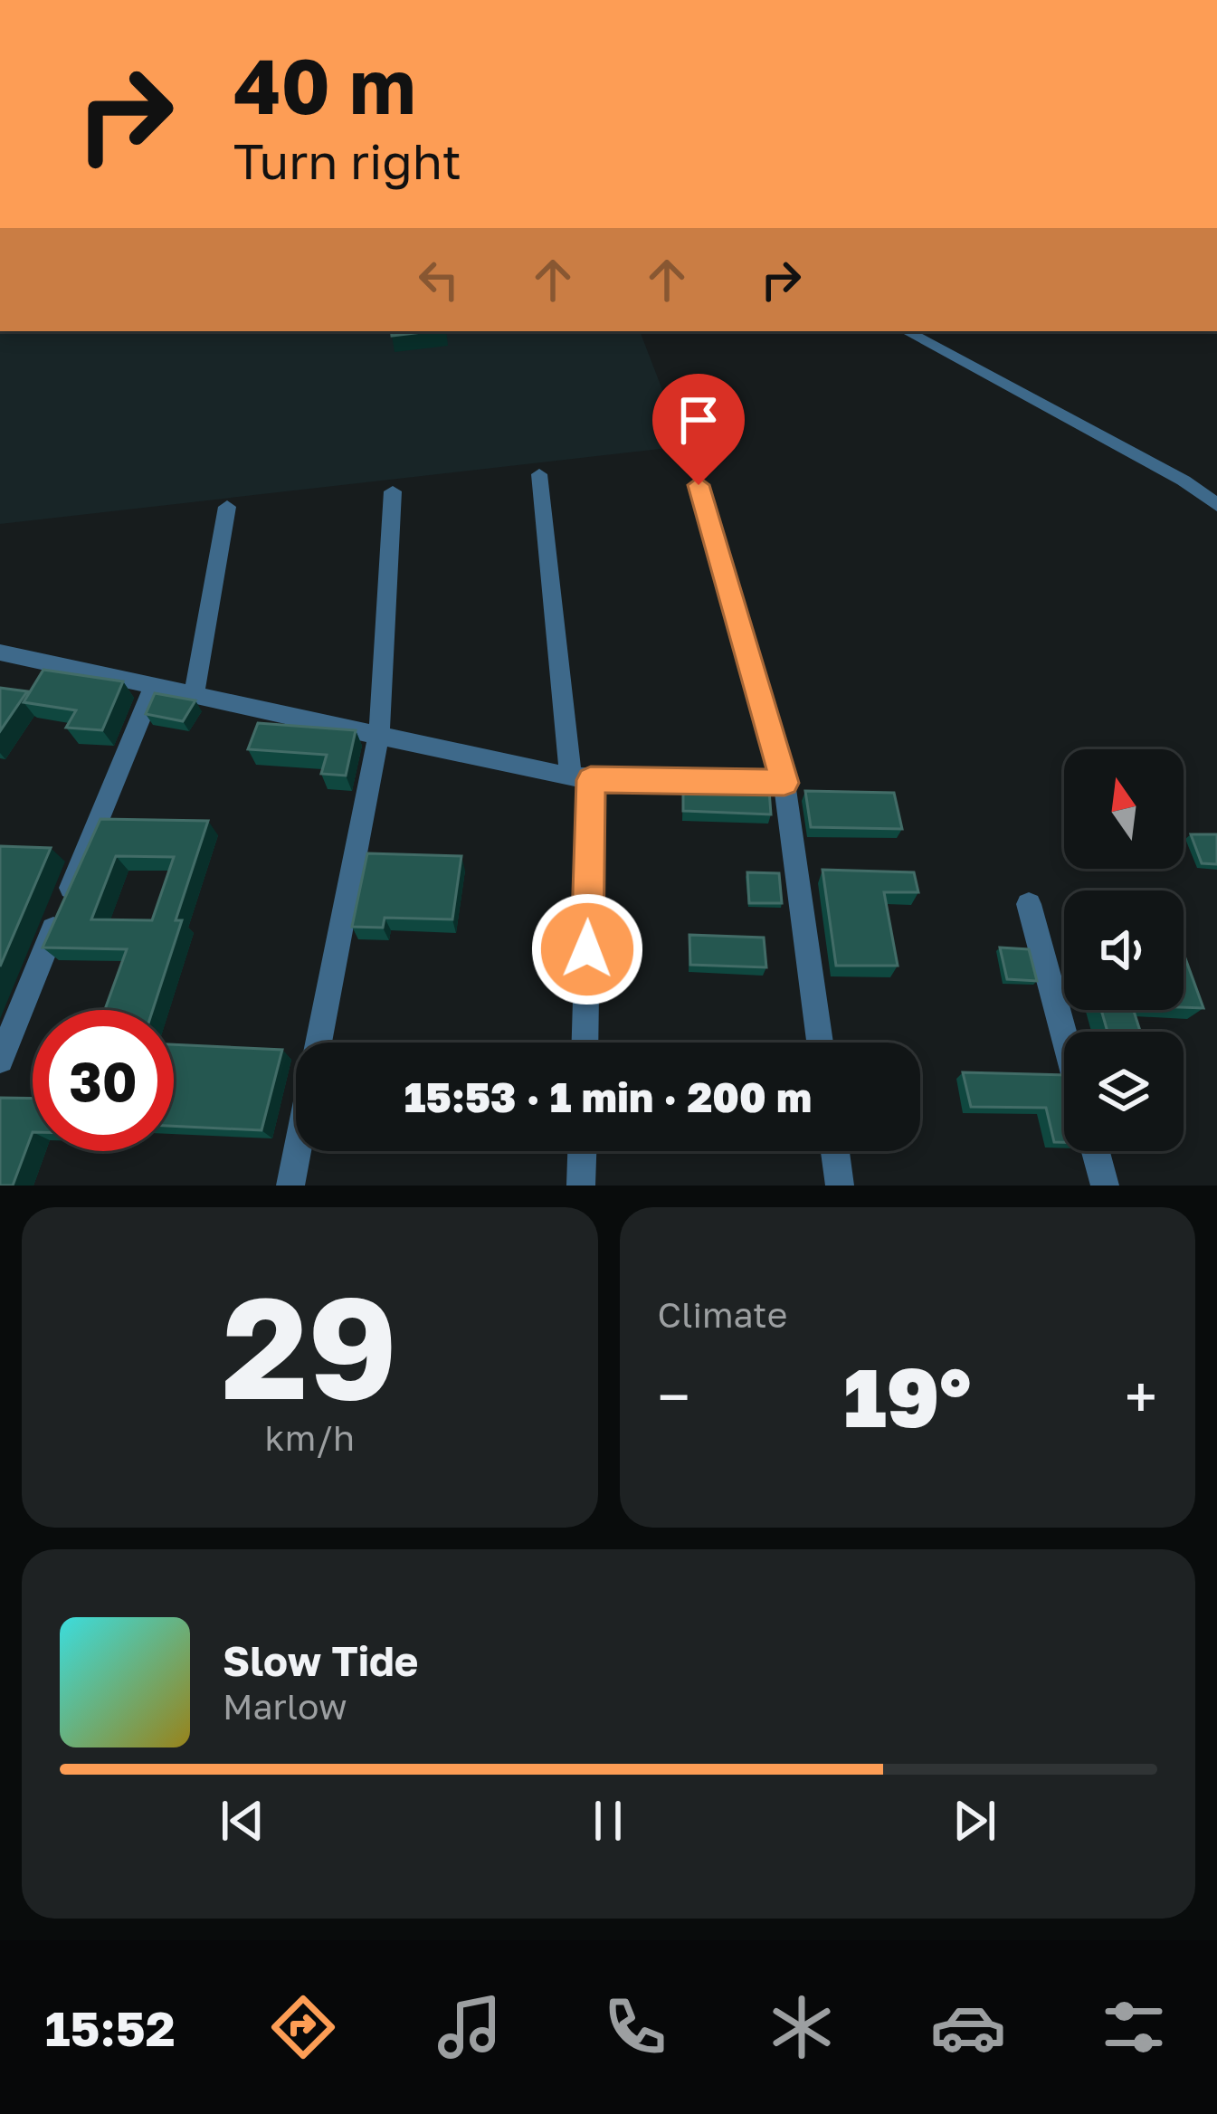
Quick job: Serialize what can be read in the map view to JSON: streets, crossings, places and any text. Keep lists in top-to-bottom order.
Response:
{
  "north": "top",
  "page": {
    "turn": ["40 m", "Turn right"],
    "limit": "30",
    "trip": "15:53 · 1 min · 200 m",
    "tile": [
      ["29", "km/h"],
      "Climate"
    ],
    "heat": ["−", "19°", "+"],
    "song": ["Slow Tide", "Marlow"],
    "tabs": "15:52"
  }
}
